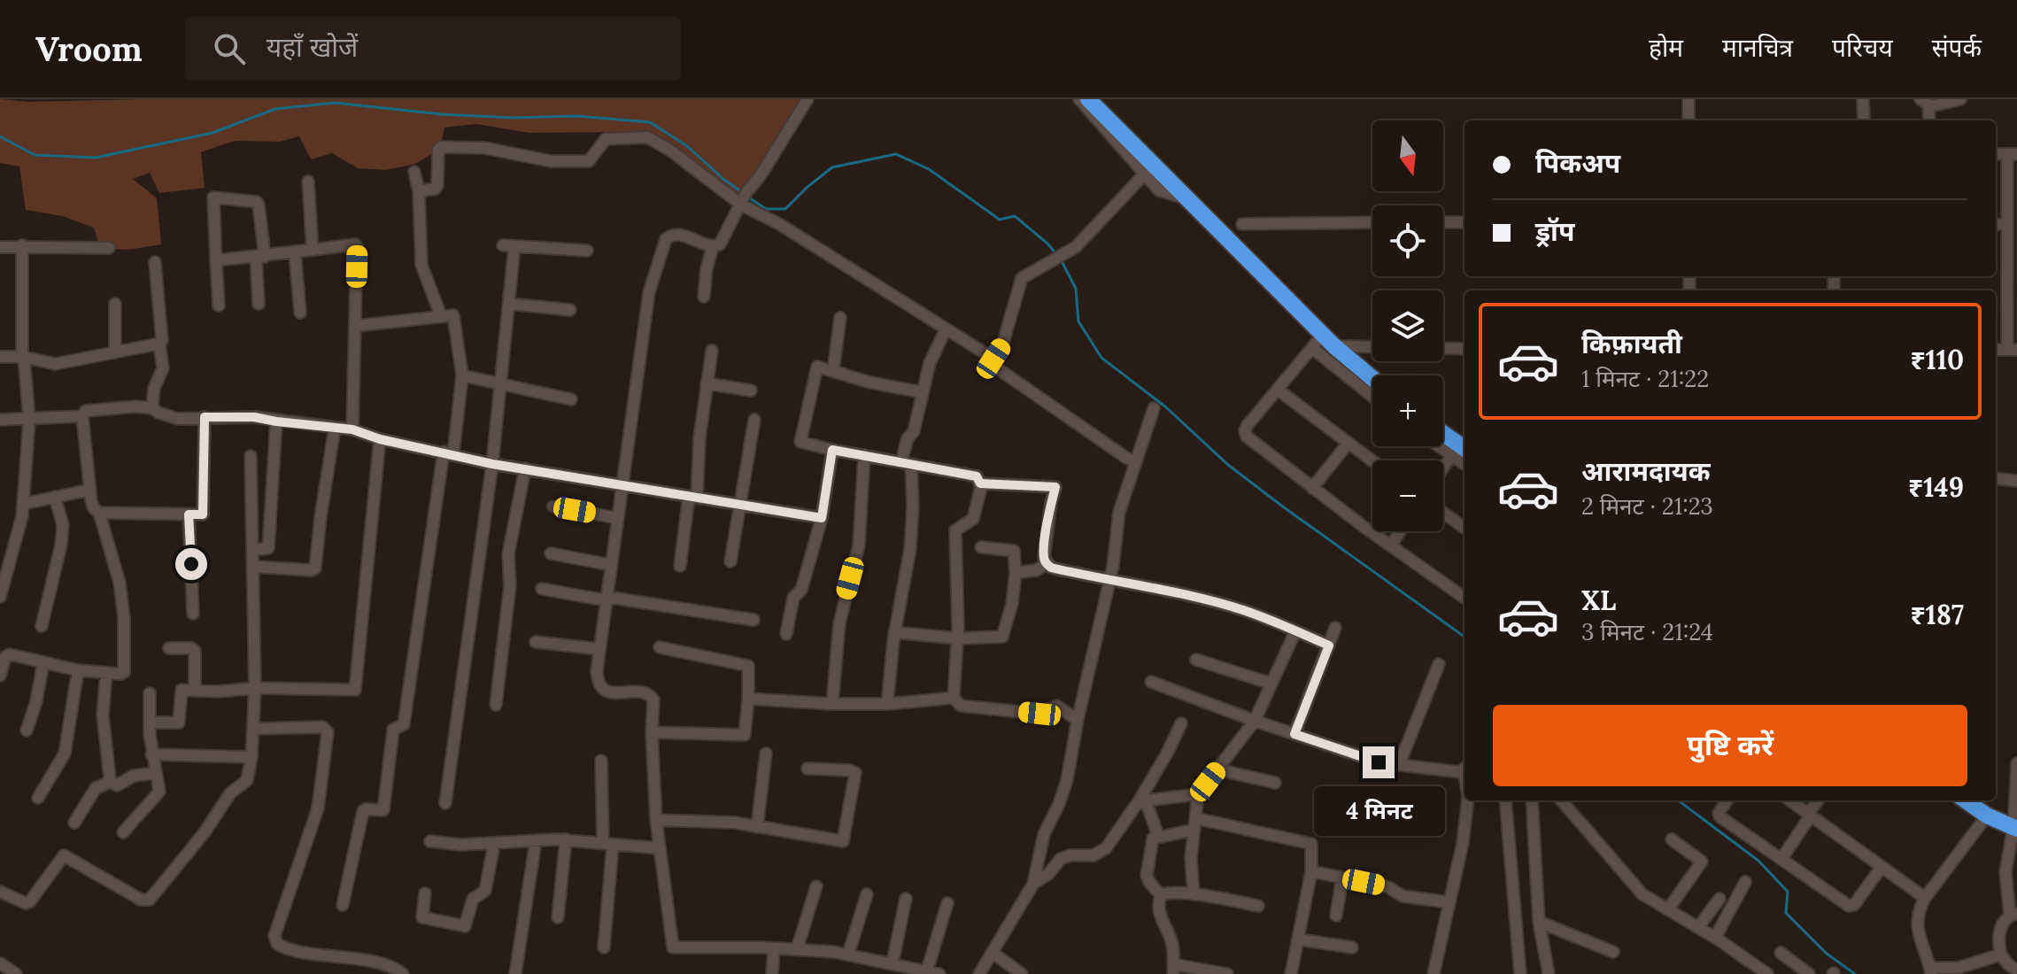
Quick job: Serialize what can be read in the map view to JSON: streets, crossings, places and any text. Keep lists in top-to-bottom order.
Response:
{
  "north": "bottom",
  "page": {
    "header": "Vroom",
    "search": "यहाँ खोजें",
    "nav": [
      "होम",
      "मानचित्र",
      "परिचय",
      "संपर्क"
    ],
    "map_buttons": ["+", "−"],
    "banner": ["पिकअप", "ड्रॉप"],
    "list": [
      {
        "name": "किफ़ायती",
        "note": "1 मिनट · 21:22",
        "value": "₹110"
      },
      {
        "name": "आरामदायक",
        "note": "2 मिनट · 21:23",
        "value": "₹149"
      },
      {
        "name": "XL",
        "note": "3 मिनट · 21:24",
        "value": "₹187"
      }
    ],
    "buttons": "पुष्टि करें",
    "bubble": "4 मिनट"
  }
}
